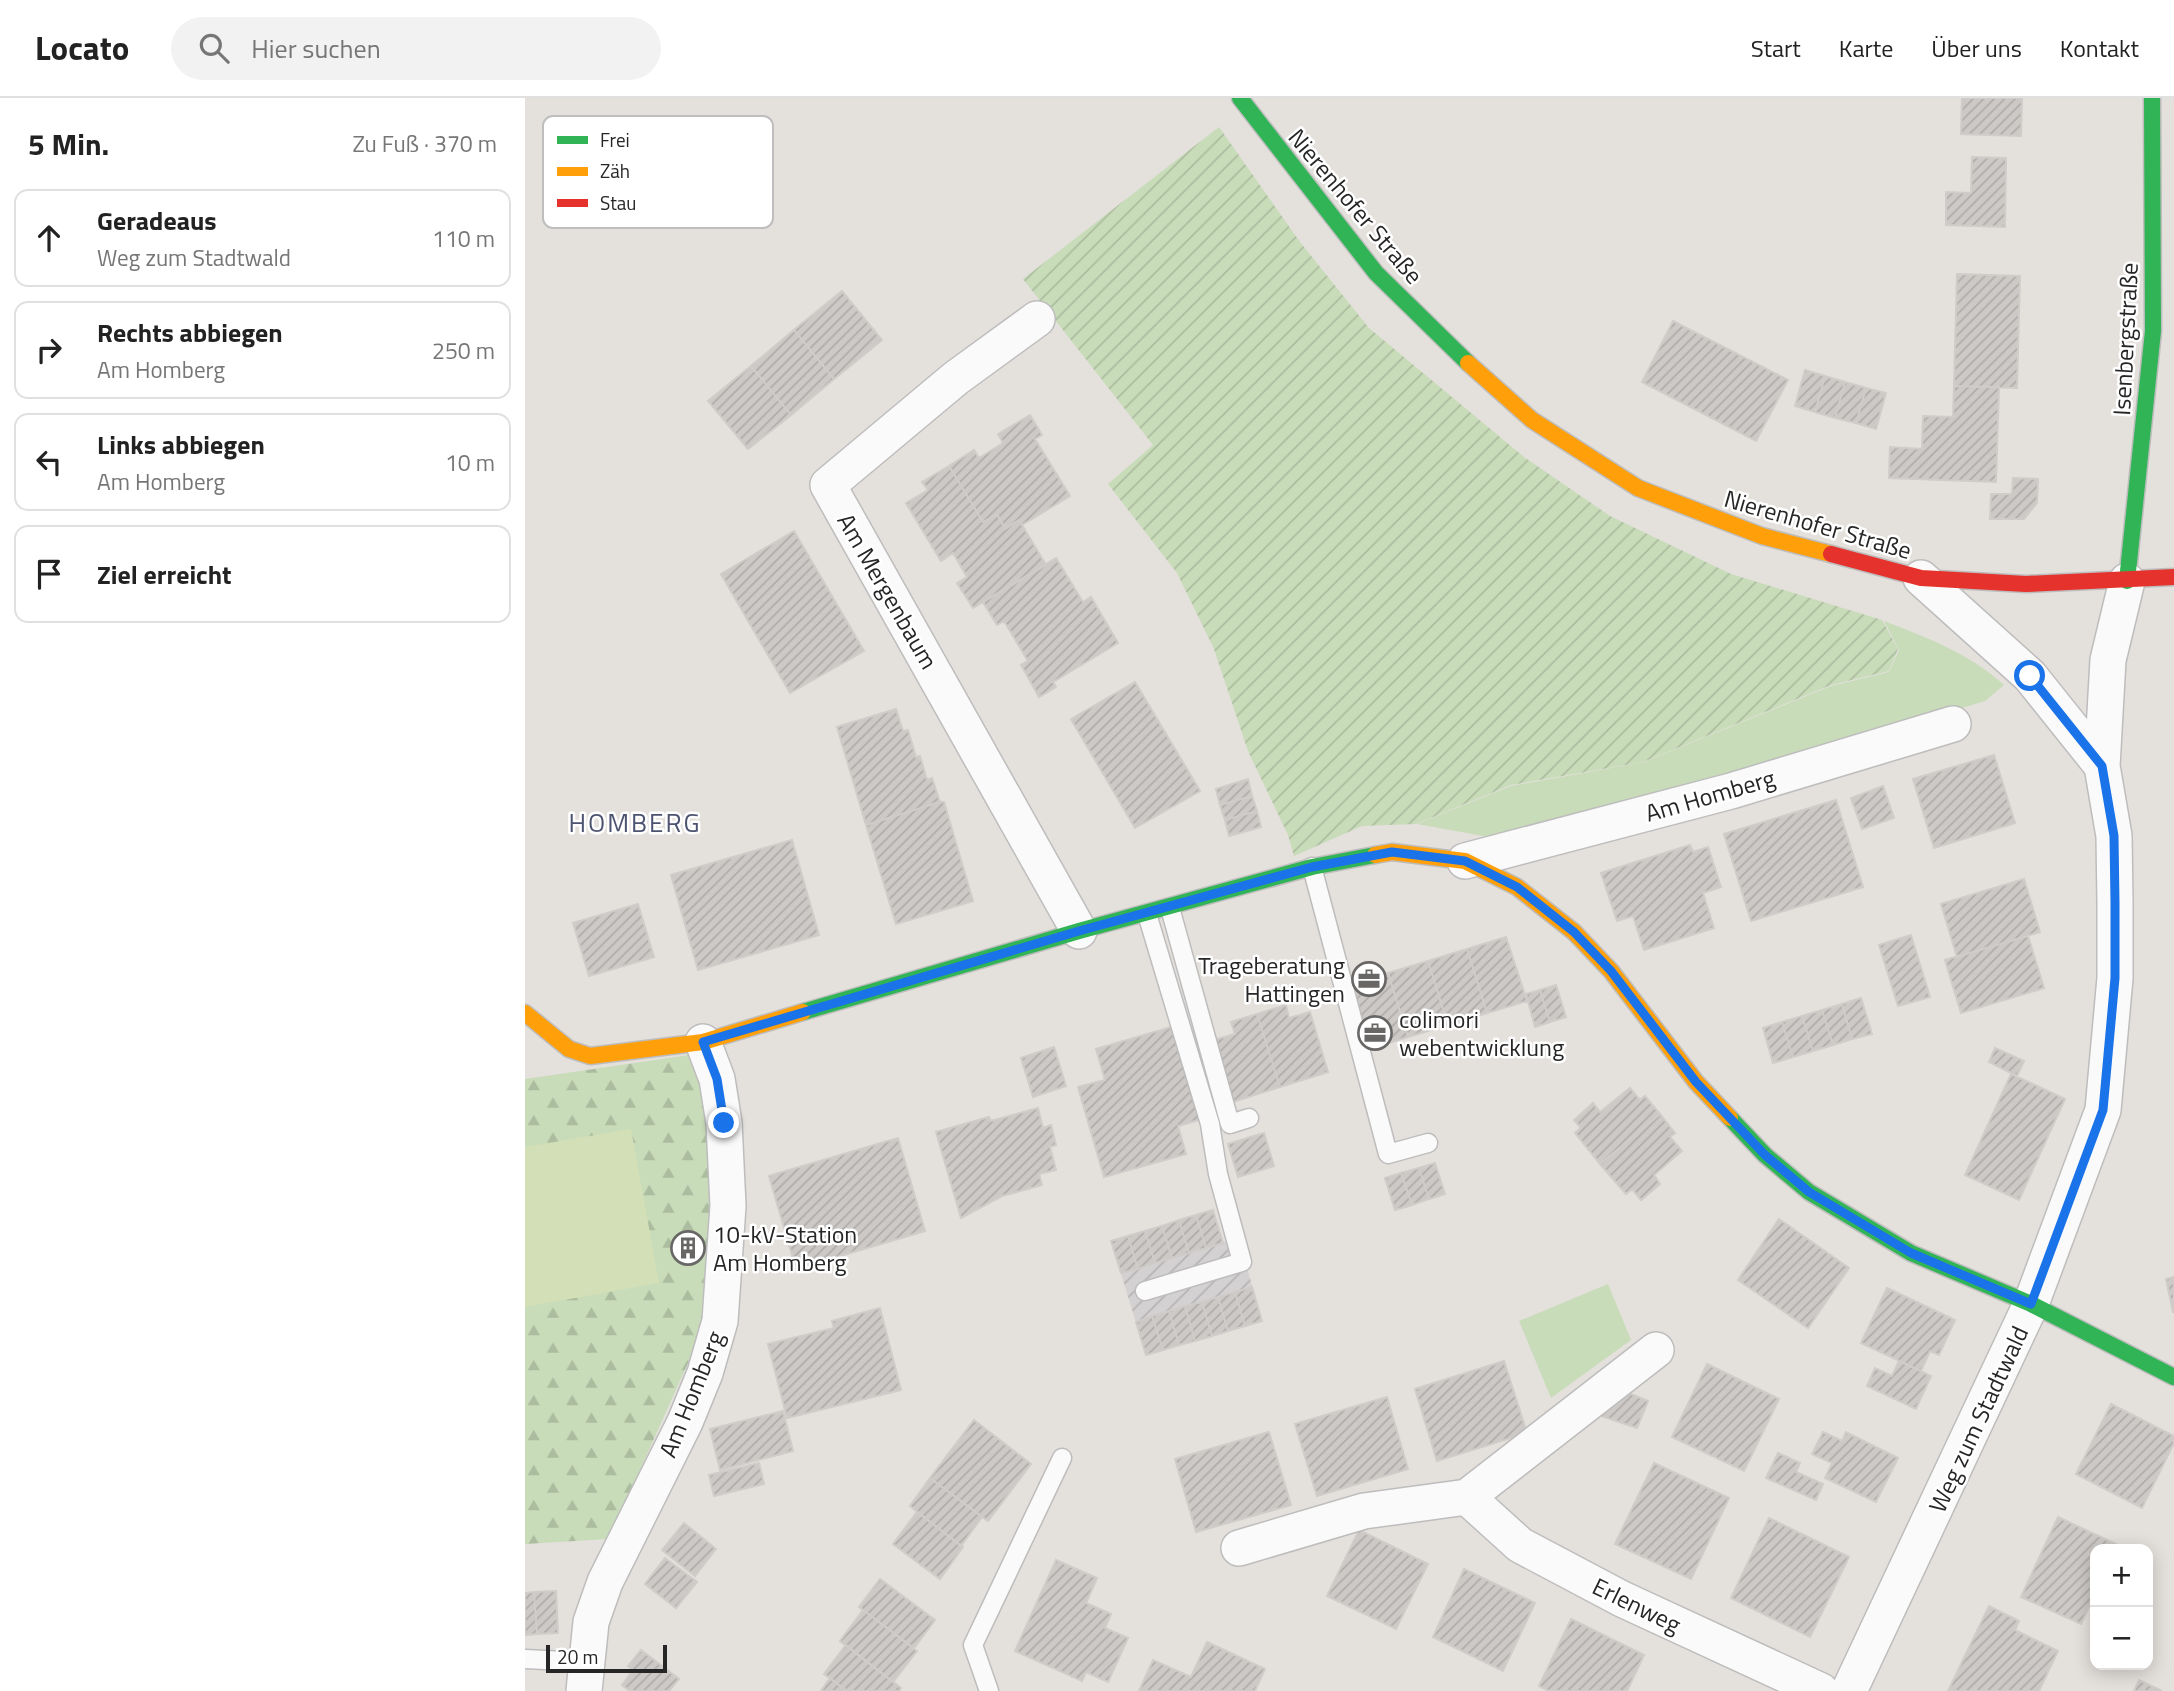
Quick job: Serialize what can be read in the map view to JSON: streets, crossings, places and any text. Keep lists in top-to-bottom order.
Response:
{
  "streets": {
    "street": [
      "Nierenhofer Straße",
      "Isenbergstraße",
      "Am Mergenbaum",
      "Am Homberg",
      "Weg zum Stadtwald",
      "Erlenweg"
    ]
  },
  "crossings": [
    ["Nierenhofer Straße", "Isenbergstraße"],
    ["Nierenhofer Straße", "Weg zum Stadtwald"],
    ["Isenbergstraße", "Weg zum Stadtwald"],
    ["Am Mergenbaum", "Am Homberg"],
    ["Am Homberg", "Weg zum Stadtwald"]
  ],
  "districts": ["HOMBERG"],
  "places": {
    "office": ["Trageberatung Hattingen", "colimori webentwicklung"],
    "building": ["10-kV-Station Am Homberg"]
  },
  "legend": ["Frei", "Zäh", "Stau"],
  "scale_bar": "20 m",
  "page": {
    "header": "Locato",
    "search": "Hier suchen",
    "nav": [
      "Start",
      "Karte",
      "Über uns",
      "Kontakt"
    ],
    "heading": ["5 Min.", "Zu Fuß · 370 m"],
    "list": [
      ["Geradeaus", "Weg zum Stadtwald", "110 m"],
      ["Rechts abbiegen", "Am Homberg", "250 m"],
      ["Links abbiegen", "Am Homberg", "10 m"],
      "Ziel erreicht"
    ],
    "map_buttons": ["+", "−"],
    "scale": "20 m"
  }
}
